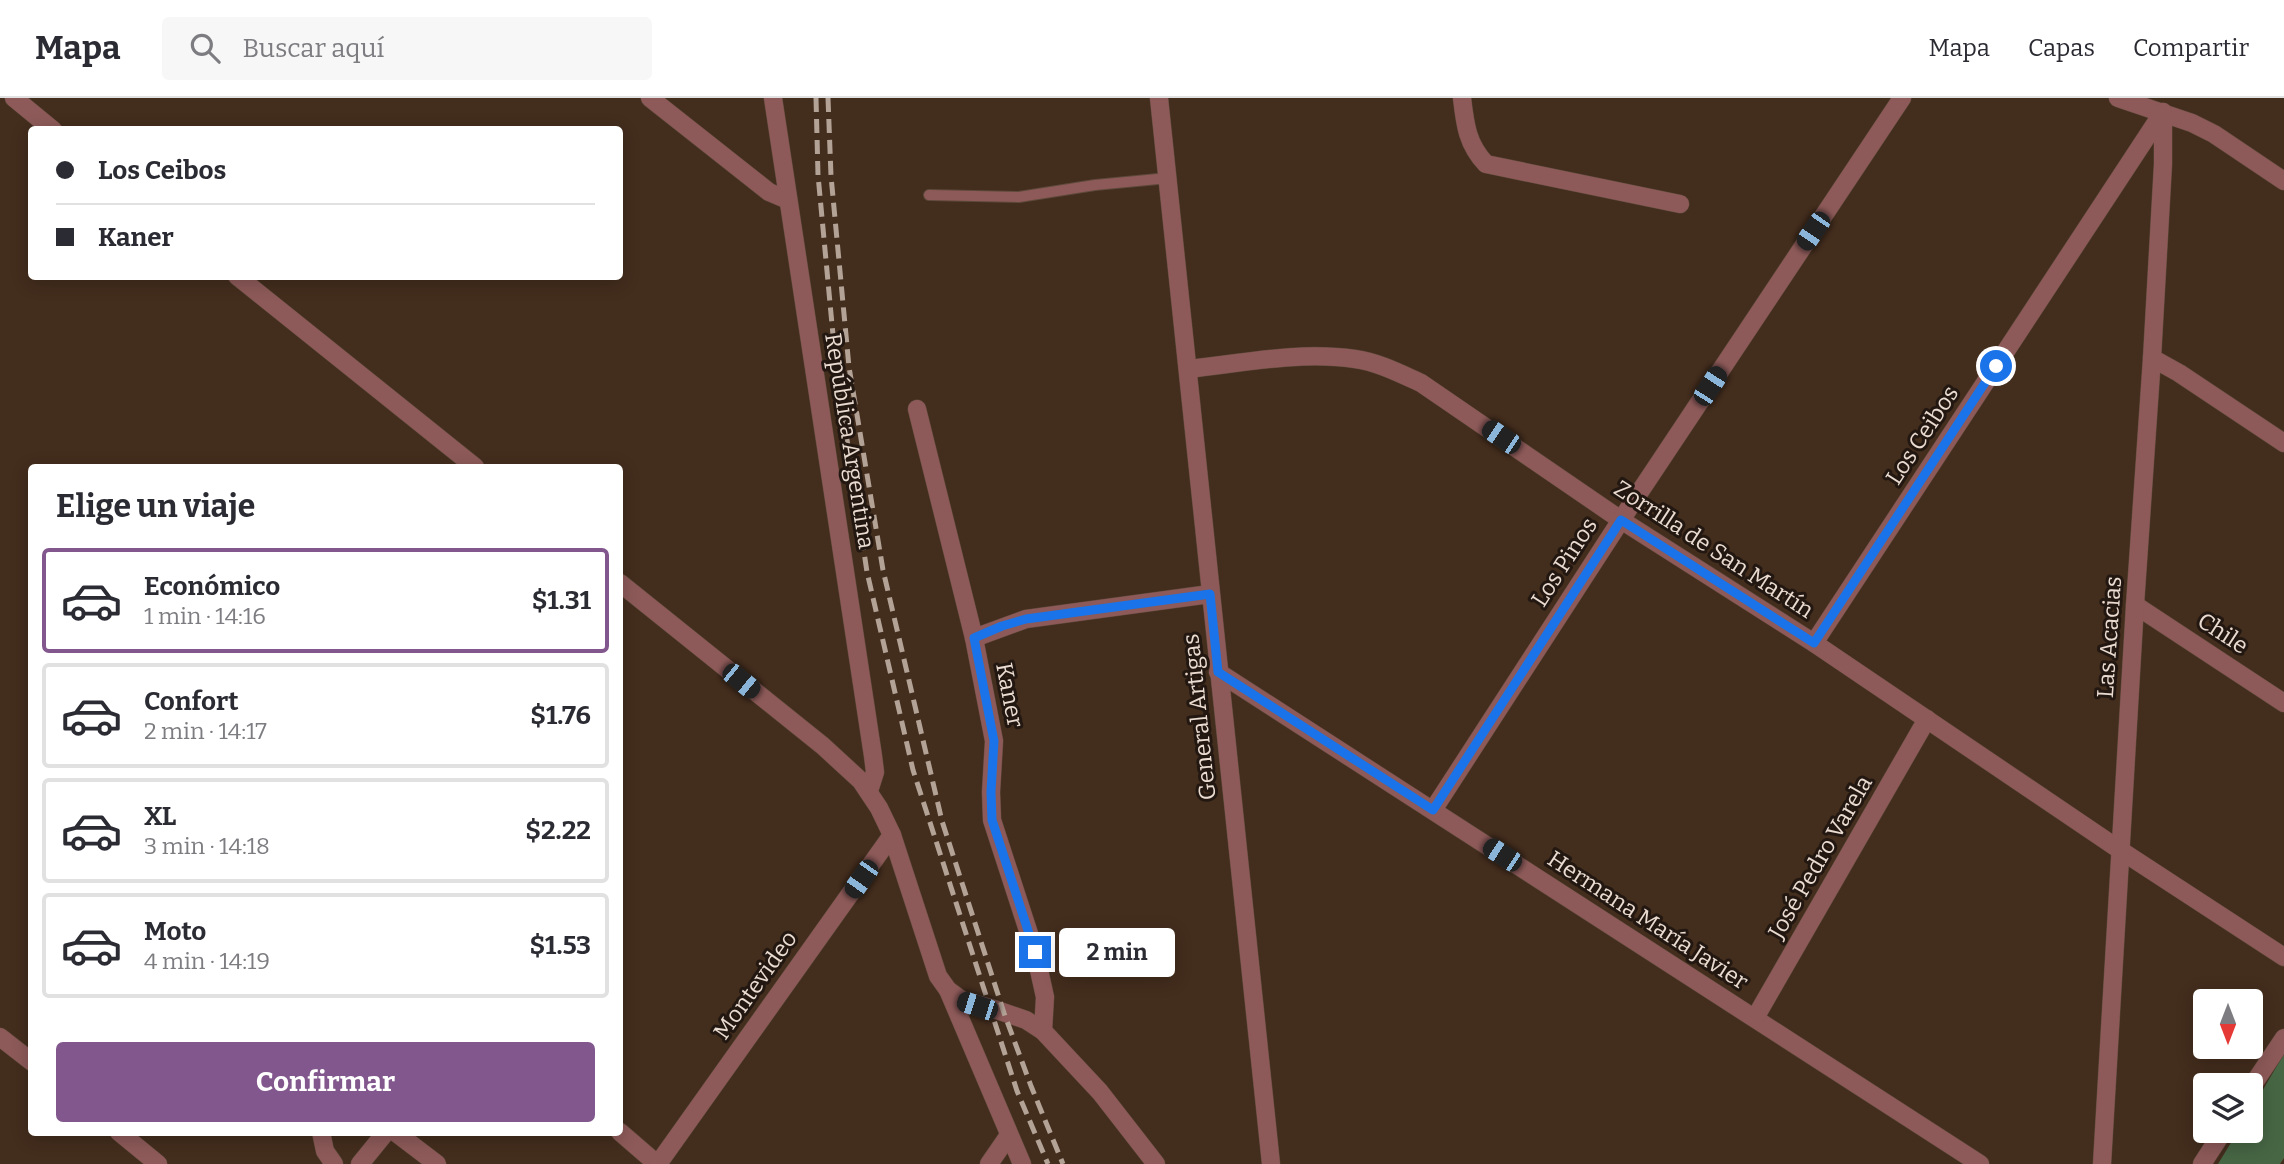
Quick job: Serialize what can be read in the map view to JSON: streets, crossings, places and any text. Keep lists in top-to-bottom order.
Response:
{
  "streets": {
    "street": [
      "Los Ceibos",
      "República Argentina",
      "Zorrilla de San Martín",
      "Los Pinos",
      "Chile",
      "Las Acacias",
      "Kaner",
      "General Artigas",
      "José Pedro Varela",
      "Hermana María Javier",
      "Montevideo"
    ]
  },
  "crossings": [
    ["Los Ceibos", "Zorrilla de San Martín"],
    ["Los Ceibos", "Las Acacias"],
    ["Zorrilla de San Martín", "Los Pinos"],
    ["Zorrilla de San Martín", "Las Acacias"],
    ["Zorrilla de San Martín", "General Artigas"],
    ["Zorrilla de San Martín", "José Pedro Varela"],
    ["Los Pinos", "Hermana María Javier"],
    ["Chile", "Las Acacias"],
    ["General Artigas", "Hermana María Javier"],
    ["José Pedro Varela", "Hermana María Javier"]
  ],
  "north": "bottom",
  "page": {
    "header": "Mapa",
    "search": "Buscar aquí",
    "nav": ["Mapa", "Capas", "Compartir"],
    "banner": ["Los Ceibos", "Kaner"],
    "heading": "Elige un viaje",
    "list": [
      {
        "name": "Económico",
        "note": "1 min · 14:16",
        "value": "$1.31"
      },
      {
        "name": "Confort",
        "note": "2 min · 14:17",
        "value": "$1.76"
      },
      {
        "name": "XL",
        "note": "3 min · 14:18",
        "value": "$2.22"
      },
      {
        "name": "Moto",
        "note": "4 min · 14:19",
        "value": "$1.53"
      }
    ],
    "bubble": "2 min",
    "buttons": "Confirmar"
  }
}
